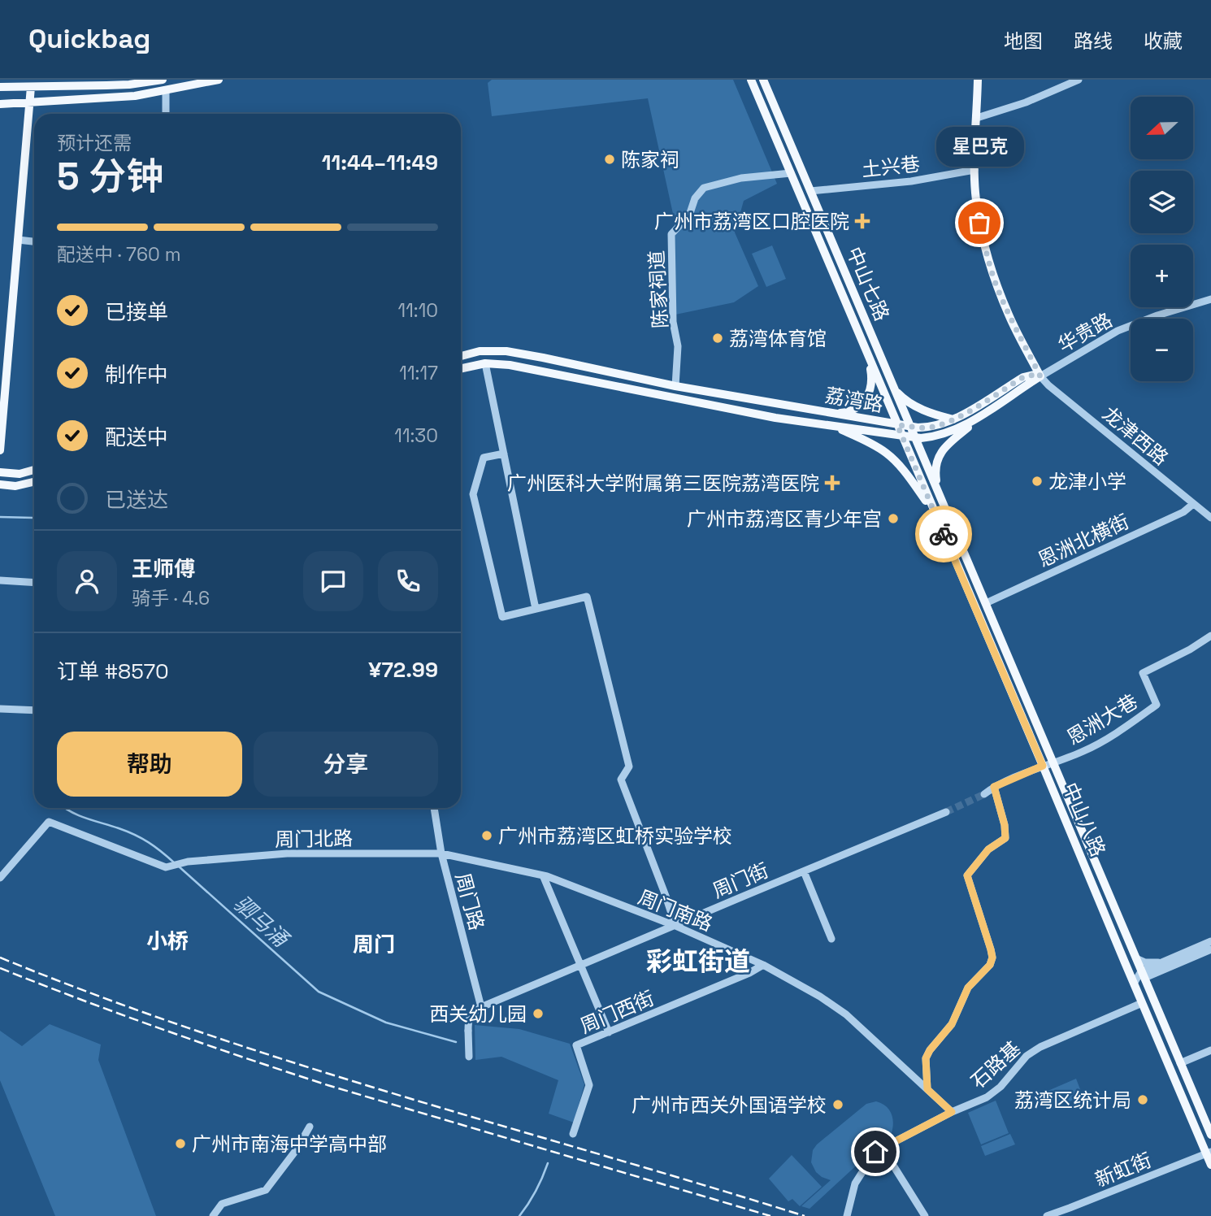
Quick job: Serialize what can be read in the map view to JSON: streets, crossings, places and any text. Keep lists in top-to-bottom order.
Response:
{
  "streets": {
    "main road": ["中山七路", "荔湾路", "中山八路"],
    "street": [
      "土兴巷",
      "陈家祠道",
      "华贵路",
      "龙津西路",
      "恩洲北横街",
      "恩洲大巷",
      "周门北路",
      "周门街",
      "周门路",
      "周门南路",
      "周门西街",
      "石路基",
      "新虹街"
    ]
  },
  "crossings": [
    ["土兴巷", "中山七路"],
    ["中山七路", "陈家祠道"],
    ["中山七路", "荔湾路"],
    ["中山七路", "中山八路"],
    ["陈家祠道", "荔湾路"],
    ["华贵路", "荔湾路"],
    ["华贵路", "龙津西路"],
    ["荔湾路", "龙津西路"],
    ["荔湾路", "中山八路"],
    ["龙津西路", "恩洲北横街"],
    ["恩洲北横街", "中山八路"],
    ["恩洲大巷", "中山八路"],
    ["中山八路", "石路基"],
    ["中山八路", "新虹街"],
    ["周门北路", "周门路"],
    ["周门北路", "周门南路"],
    ["周门街", "周门路"],
    ["周门街", "周门南路"],
    ["周门路", "周门南路"],
    ["周门南路", "周门西街"],
    ["周门南路", "石路基"]
  ],
  "districts": ["小桥", "周门", "彩虹街道"],
  "water": ["驷马涌"],
  "places": {
    "other": [
      "陈家祠",
      "星巴克",
      "荔湾体育馆",
      "龙津小学",
      "广州市荔湾区青少年宫",
      "广州市荔湾区虹桥实验学校",
      "西关幼儿园",
      "荔湾区统计局",
      "广州市西关外国语学校",
      "广州市南海中学高中部"
    ],
    "health": ["广州市荔湾区口腔医院", "广州医科大学附属第三医院荔湾医院"]
  },
  "north": "left",
  "page": {
    "header": "Quickbag",
    "nav": ["地图", "路线", "收藏"],
    "map_buttons": ["+", "−"],
    "heading": ["5 分钟", "预计还需", "11:44–11:49"],
    "panel": [
      "王师傅",
      "骑手 · 4.6",
      "订单 #8570",
      "¥72.99"
    ],
    "bubble": "星巴克",
    "bar": "配送中 · 760 m",
    "list": [
      ["已接单", "11:10"],
      ["制作中", "11:17"],
      ["配送中", "11:30"],
      "已送达"
    ],
    "buttons": ["帮助", "分享"]
  }
}
